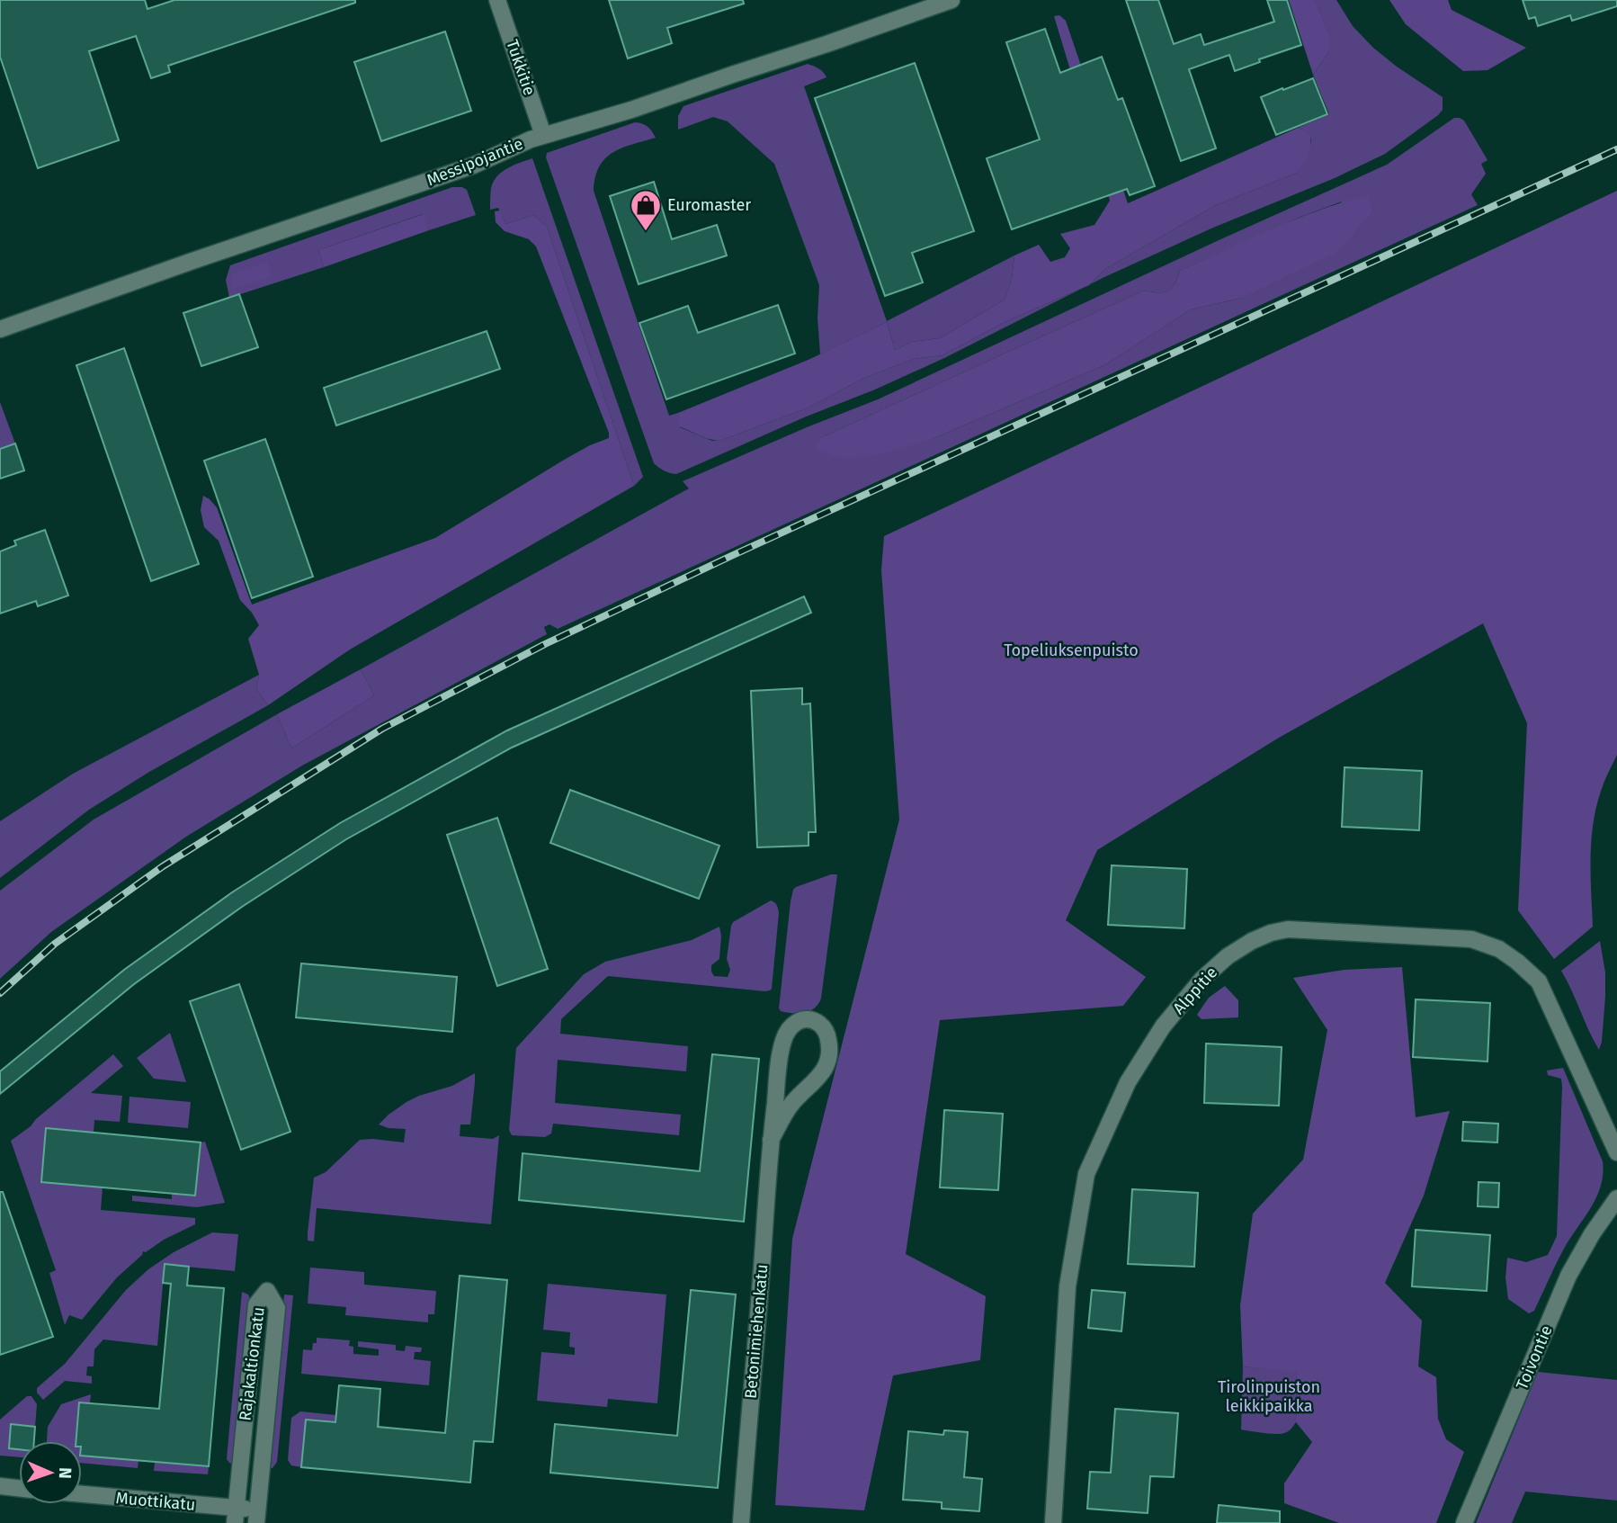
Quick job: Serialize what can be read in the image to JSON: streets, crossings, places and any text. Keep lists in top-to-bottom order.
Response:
{
  "streets": {
    "street": [
      "Tukkitie",
      "Messipojantie",
      "Alppitie",
      "Betonimiehenkatu",
      "Toivontie",
      "Rajakaltionkatu",
      "Muottikatu"
    ]
  },
  "crossings": [
    ["Tukkitie", "Messipojantie"],
    ["Rajakaltionkatu", "Muottikatu"]
  ],
  "parks": ["Topeliuksenpuisto", "Tirolinpuiston leikkipaikka"],
  "places": {
    "shop": ["Euromaster"]
  },
  "north": "right"
}
